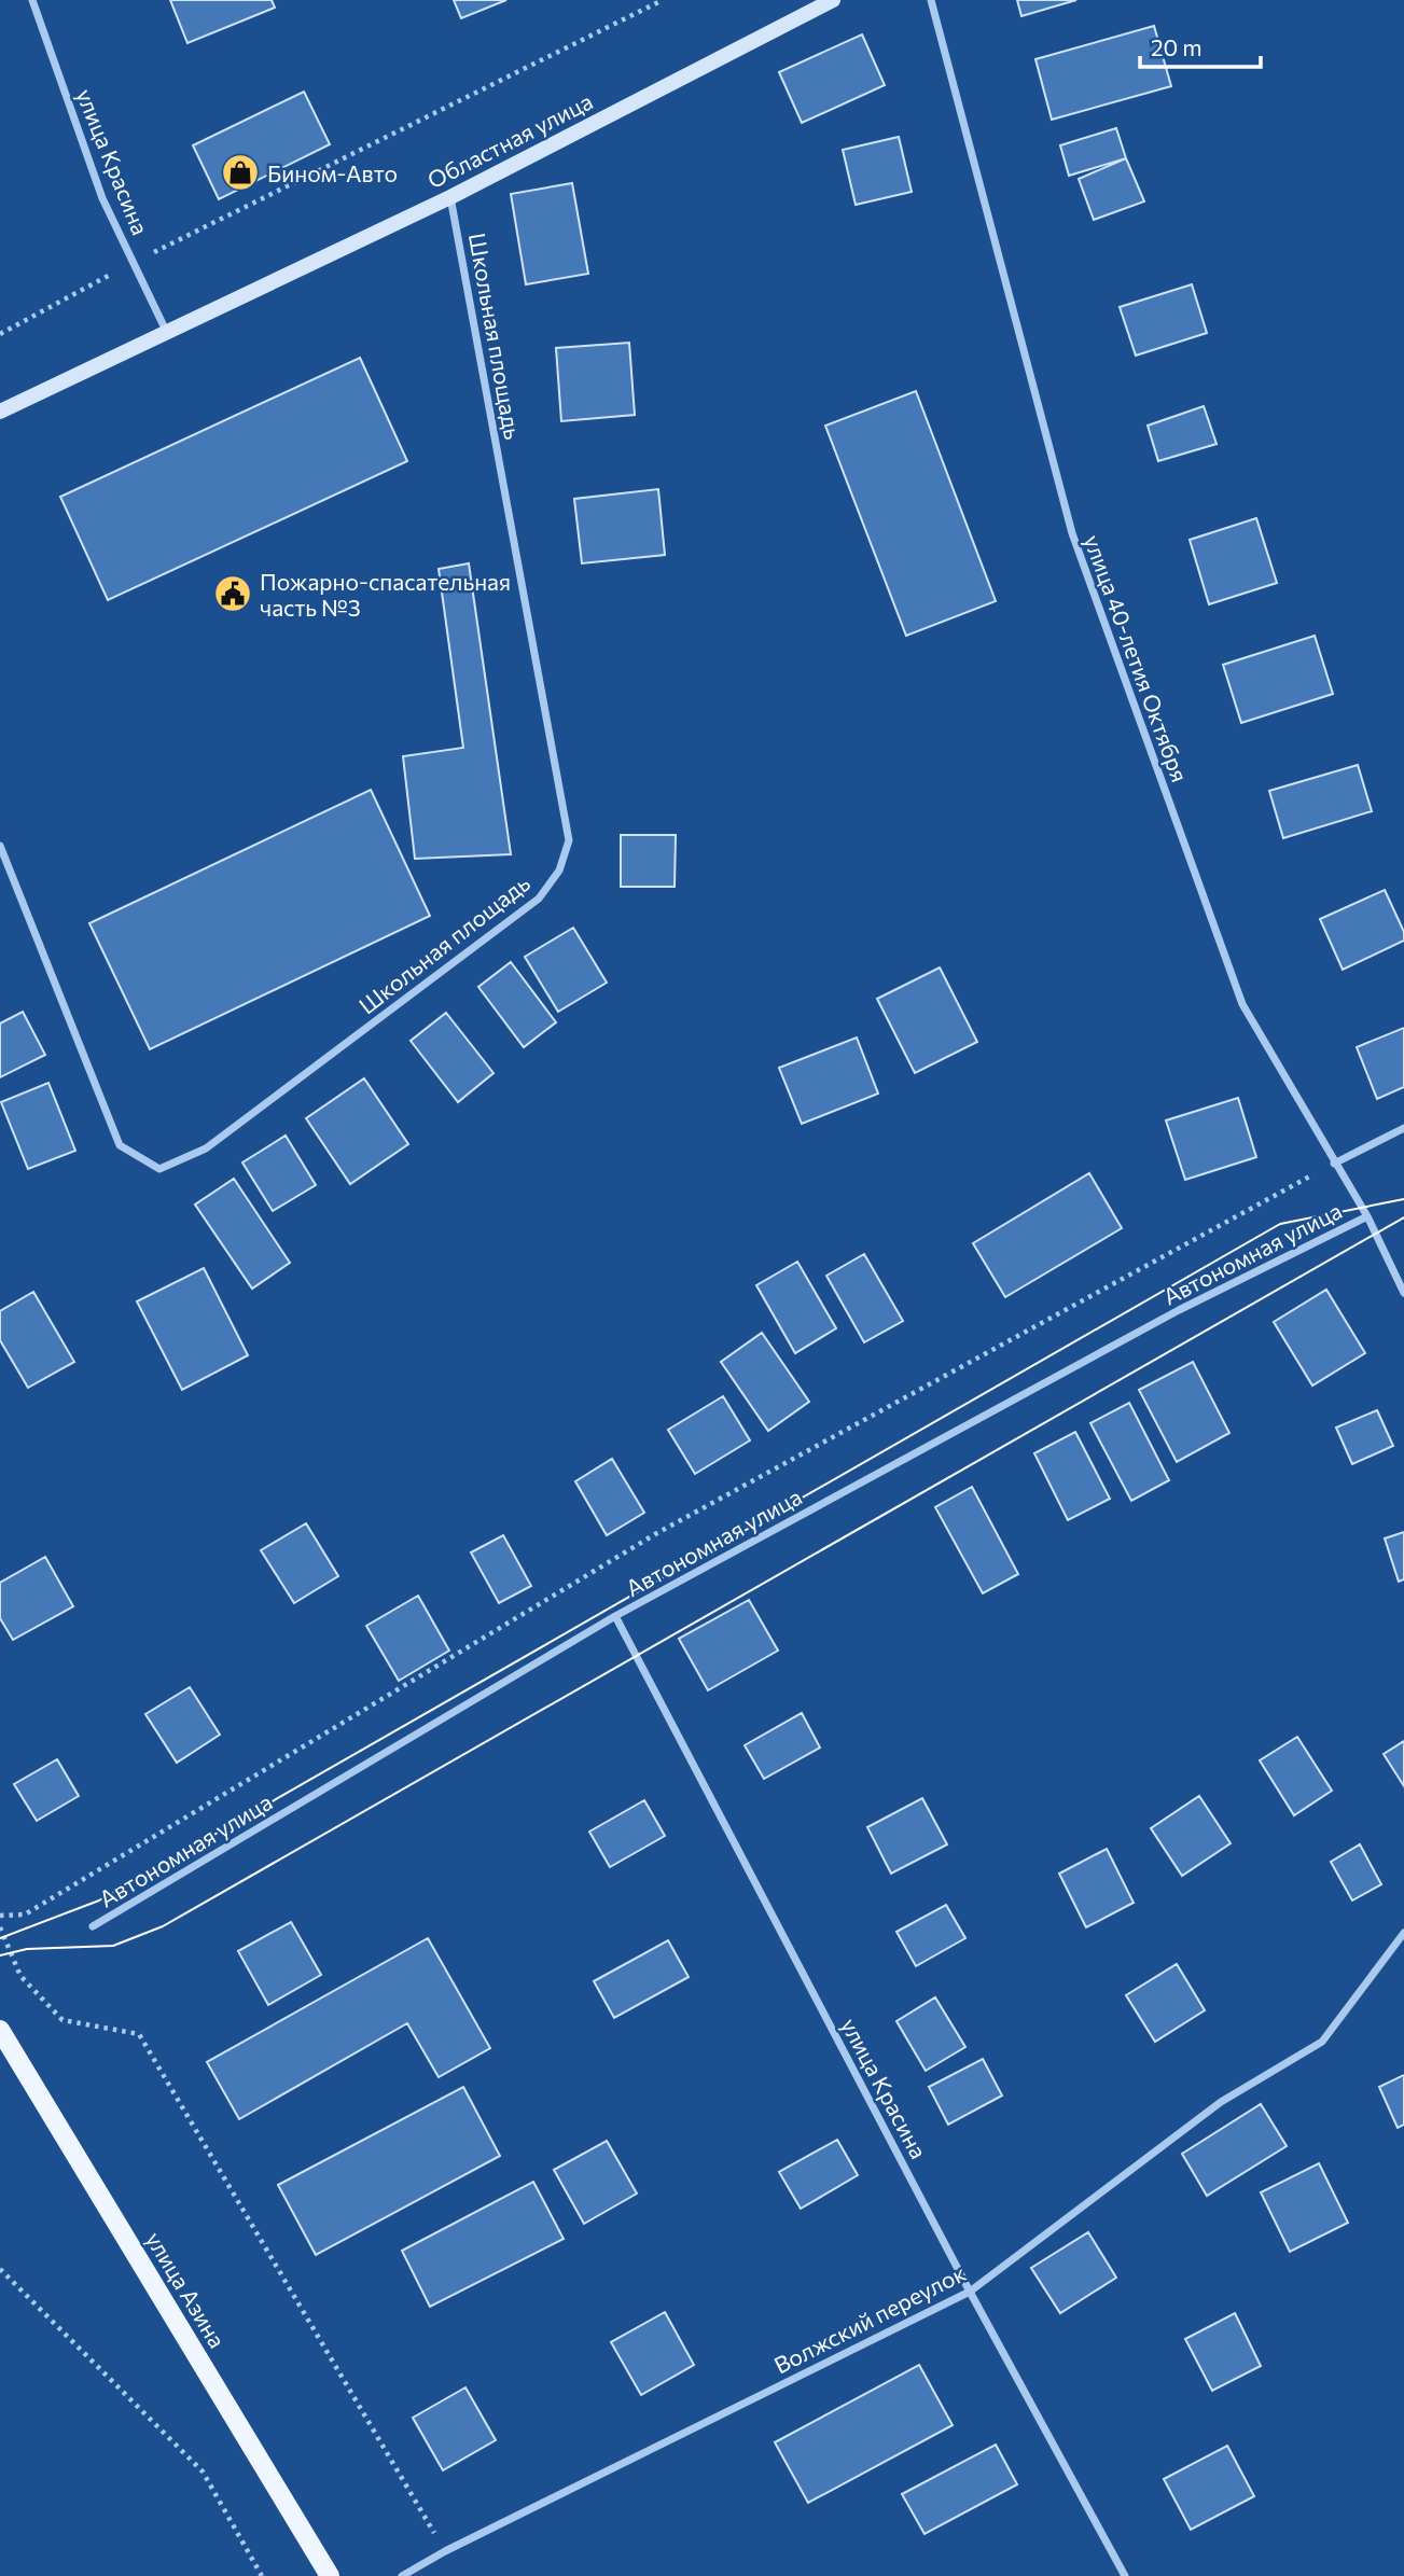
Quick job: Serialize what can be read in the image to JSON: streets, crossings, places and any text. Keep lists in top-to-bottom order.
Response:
{
  "streets": {
    "main road": ["Областная улица", "улица Азина"],
    "street": [
      "улица Красина",
      "Школьная площадь",
      "улица 40-летия Октября",
      "Автономная улица",
      "Волжский переулок"
    ]
  },
  "crossings": [
    ["Областная улица", "улица Красина"],
    ["Областная улица", "Школьная площадь"],
    ["улица Красина", "Автономная улица"],
    ["улица Красина", "Волжский переулок"],
    ["улица 40-летия Октября", "Автономная улица"]
  ],
  "places": {
    "shop": ["Бином-Авто"],
    "public building": ["Пожарно-спасательная часть №3"]
  },
  "scale_bar": "20 m"
}
